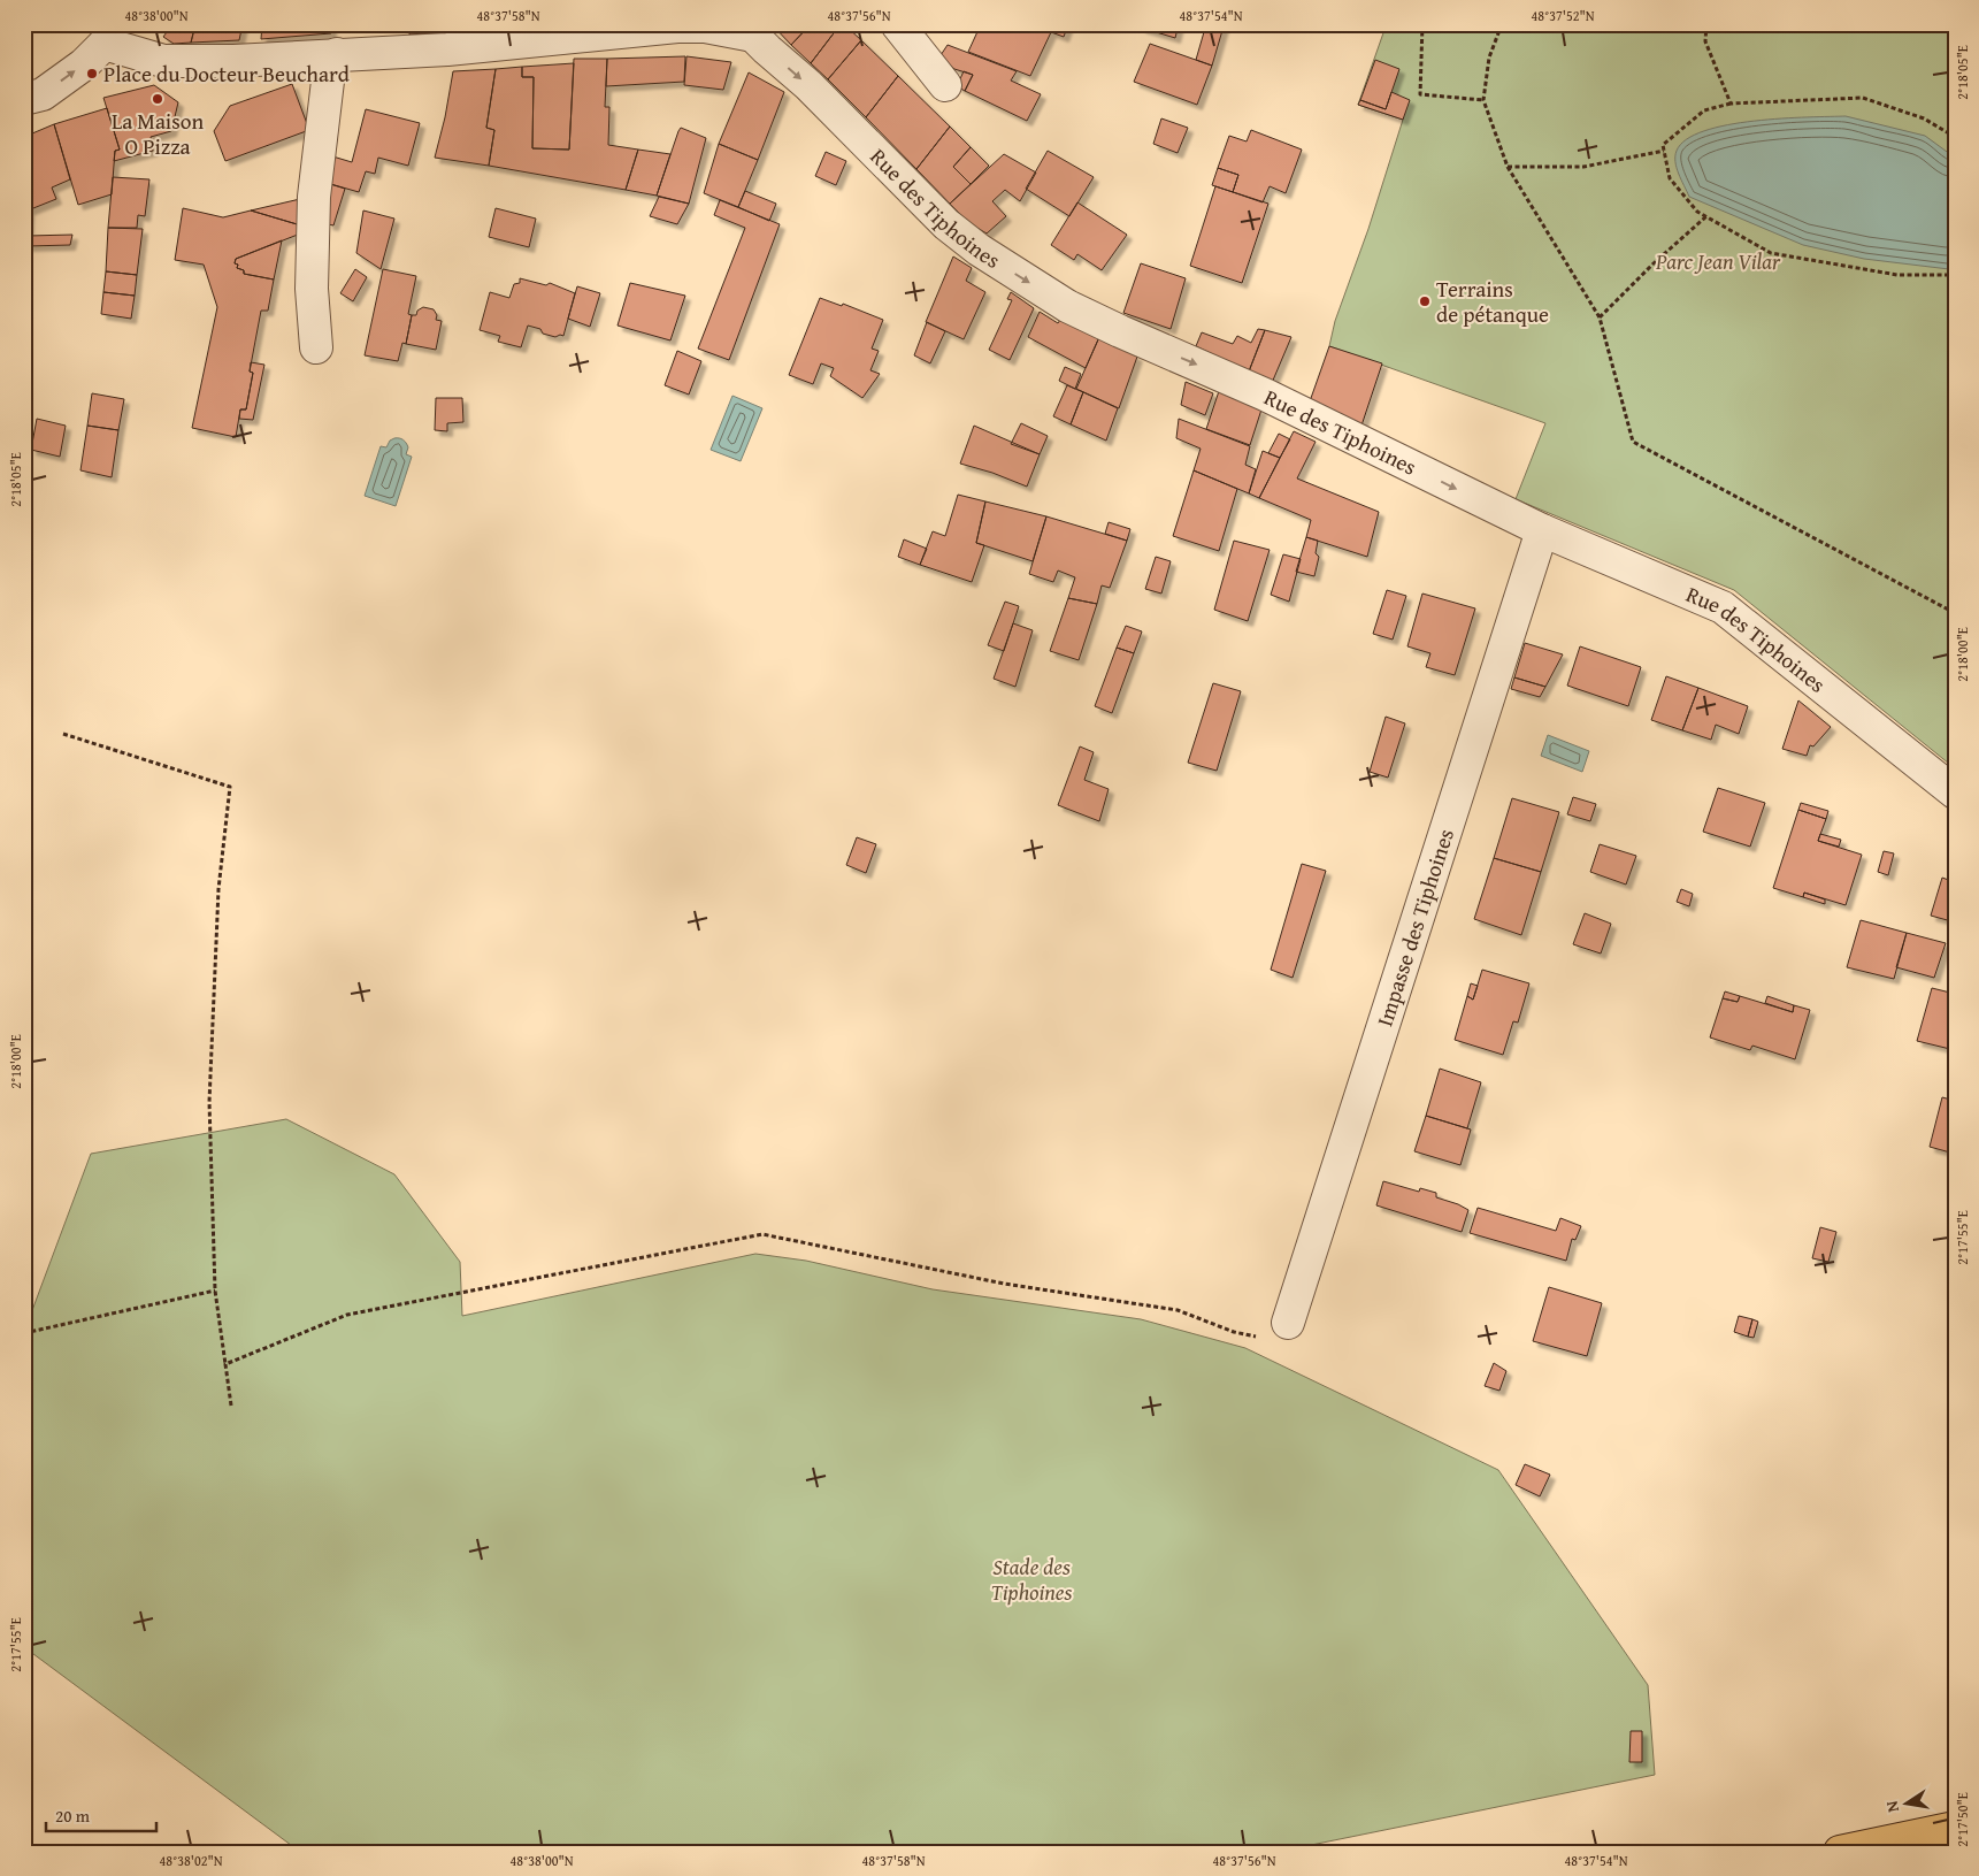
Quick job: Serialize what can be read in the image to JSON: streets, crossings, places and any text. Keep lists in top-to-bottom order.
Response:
{
  "streets": {
    "street": ["Rue des Tiphoines", "Impasse des Tiphoines"]
  },
  "crossings": [
    ["Rue des Tiphoines", "Impasse des Tiphoines"]
  ],
  "one_way": ["Rue des Tiphoines"],
  "parks": ["Parc Jean Vilar", "Stade des Tiphoines"],
  "places": ["Place du Docteur Beuchard", "La Maison O Pizza", "Terrains de pétanque"],
  "scale_bar": "20 m",
  "north": "left",
  "coordinates": [
    "48°38'00\"N",
    "48°37'58\"N",
    "48°37'56\"N",
    "48°37'54\"N",
    "48°37'52\"N",
    "2°18'05\"E",
    "2°18'00\"E",
    "2°17'55\"E",
    "2°17'50\"E",
    "48°38'02\"N"
  ]
}
